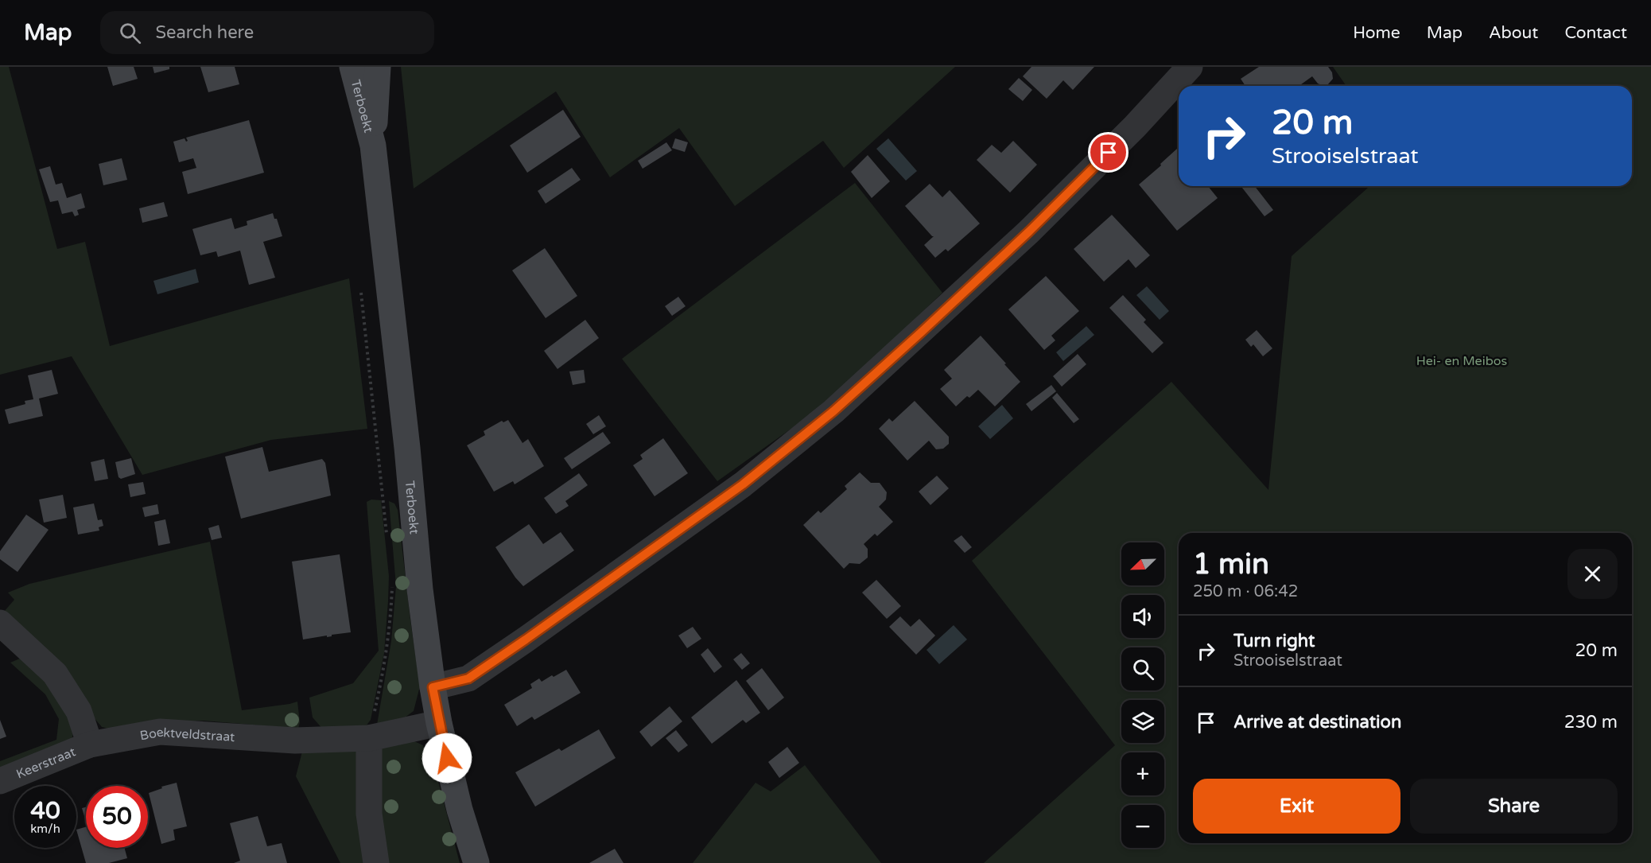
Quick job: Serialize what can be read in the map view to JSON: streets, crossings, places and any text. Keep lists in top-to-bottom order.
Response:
{
  "streets": {
    "main road": ["Terboekt"],
    "street": ["Boektveldstraat", "Keerstraat"]
  },
  "crossings": [
    ["Terboekt", "Boektveldstraat"],
    ["Boektveldstraat", "Keerstraat"]
  ],
  "parks": ["Hei- en Meibos"],
  "north": "bottom left",
  "page": {
    "header": "Map",
    "search": "Search here",
    "nav": [
      "Home",
      "Map",
      "About",
      "Contact"
    ],
    "turn": ["20 m", "Strooiselstraat"],
    "heading": ["1 min", "250 m · 06:42"],
    "map_buttons": ["+", "−"],
    "list": [
      {
        "name": "Turn right",
        "note": "Strooiselstraat",
        "value": "20 m"
      },
      {
        "name": "Arrive at destination",
        "value": "230 m"
      }
    ],
    "buttons": ["Exit", "Share"],
    "speed": "40 km/h",
    "limit": "50"
  }
}
